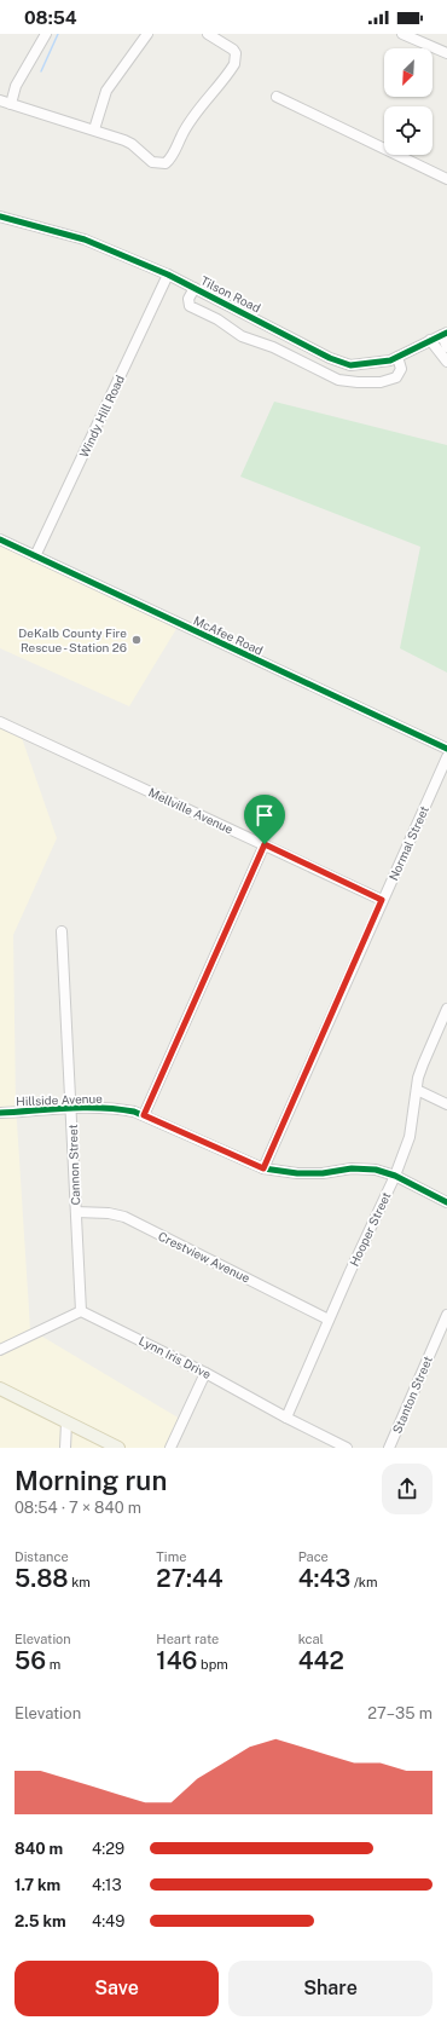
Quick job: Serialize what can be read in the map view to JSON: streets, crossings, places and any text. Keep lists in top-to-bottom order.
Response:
{
  "streets": {
    "street": [
      "Tilson Road",
      "Windy Hill Road",
      "McAfee Road",
      "Mellville Avenue",
      "Normal Street",
      "Hillside Avenue",
      "Cannon Street",
      "Hooper Street",
      "Crestview Avenue",
      "Lynn Iris Drive",
      "Stanton Street"
    ]
  },
  "crossings": [
    ["Tilson Road", "Windy Hill Road"],
    ["Windy Hill Road", "McAfee Road"],
    ["Mellville Avenue", "Normal Street"],
    ["Normal Street", "Hillside Avenue"],
    ["Hillside Avenue", "Cannon Street"],
    ["Hillside Avenue", "Hooper Street"],
    ["Cannon Street", "Crestview Avenue"],
    ["Cannon Street", "Lynn Iris Drive"],
    ["Hooper Street", "Crestview Avenue"],
    ["Hooper Street", "Lynn Iris Drive"]
  ],
  "places": ["DeKalb County Fire Rescue - Station 26"],
  "north": "bottom left",
  "page": {
    "status": "08:54",
    "heading": ["Morning run", "08:54 · 7 × 840 m"],
    "stats": [
      ["Distance", "5.88 km"],
      ["Time", "27:44"],
      ["Pace", "4:43 /km"],
      ["Elevation", "56 m"],
      ["Heart rate", "146 bpm"],
      ["kcal", "442"]
    ],
    "chart": ["Elevation", "27–35 m"],
    "list": [
      {
        "name": "840 m",
        "note": "4:29"
      },
      {
        "name": "1.7 km",
        "note": "4:13"
      },
      {
        "name": "2.5 km",
        "note": "4:49"
      }
    ],
    "buttons": ["Save", "Share"]
  }
}
